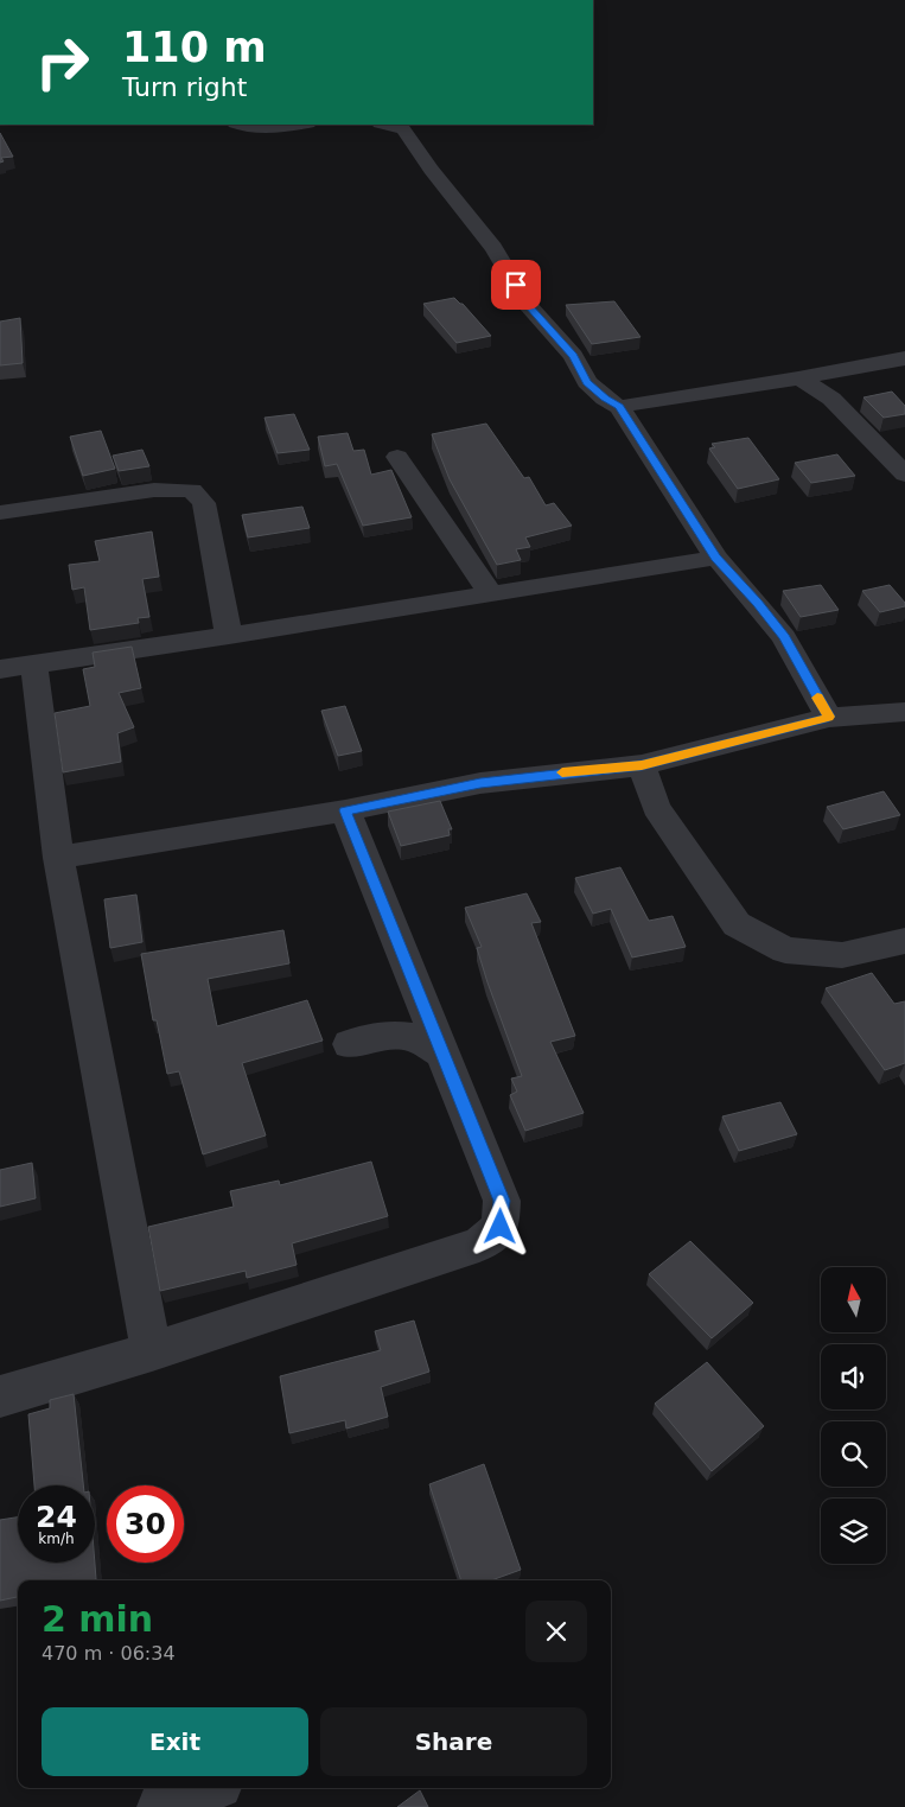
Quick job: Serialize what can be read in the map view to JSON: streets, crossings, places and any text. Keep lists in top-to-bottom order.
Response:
{
  "north": "top",
  "page": {
    "turn": ["110 m", "Turn right"],
    "speed": "24 km/h",
    "limit": "30",
    "heading": ["2 min", "470 m · 06:34"],
    "buttons": ["Exit", "Share"]
  }
}
